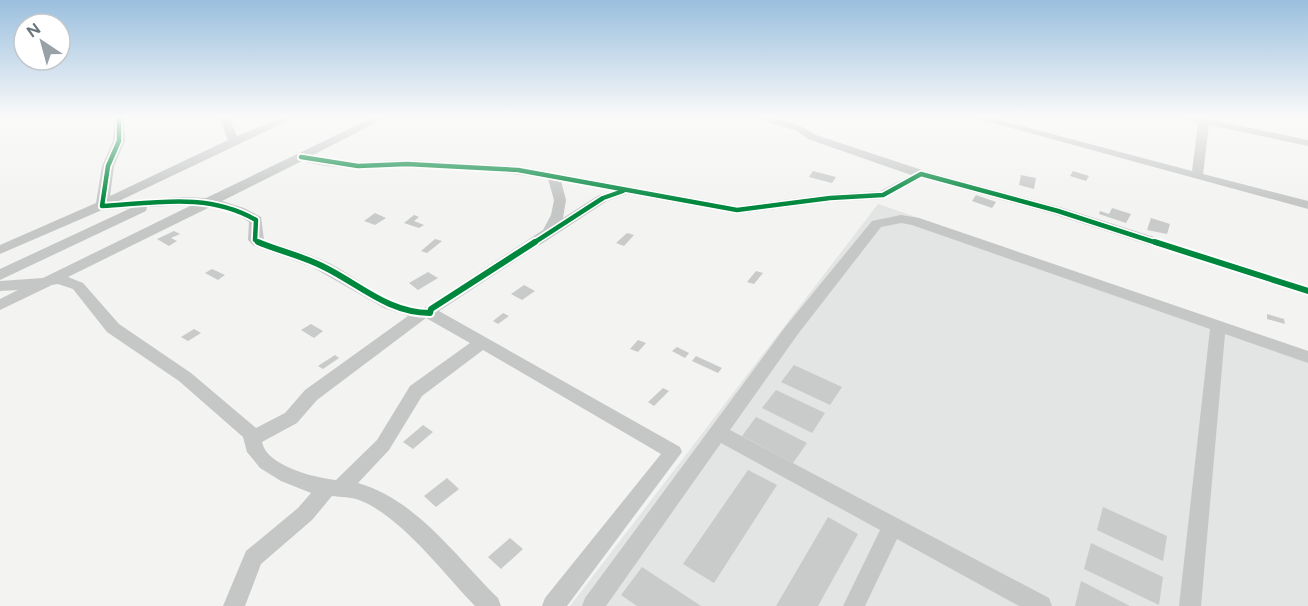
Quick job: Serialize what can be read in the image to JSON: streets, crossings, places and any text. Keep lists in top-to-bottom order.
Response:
{
  "north": "top left"
}
